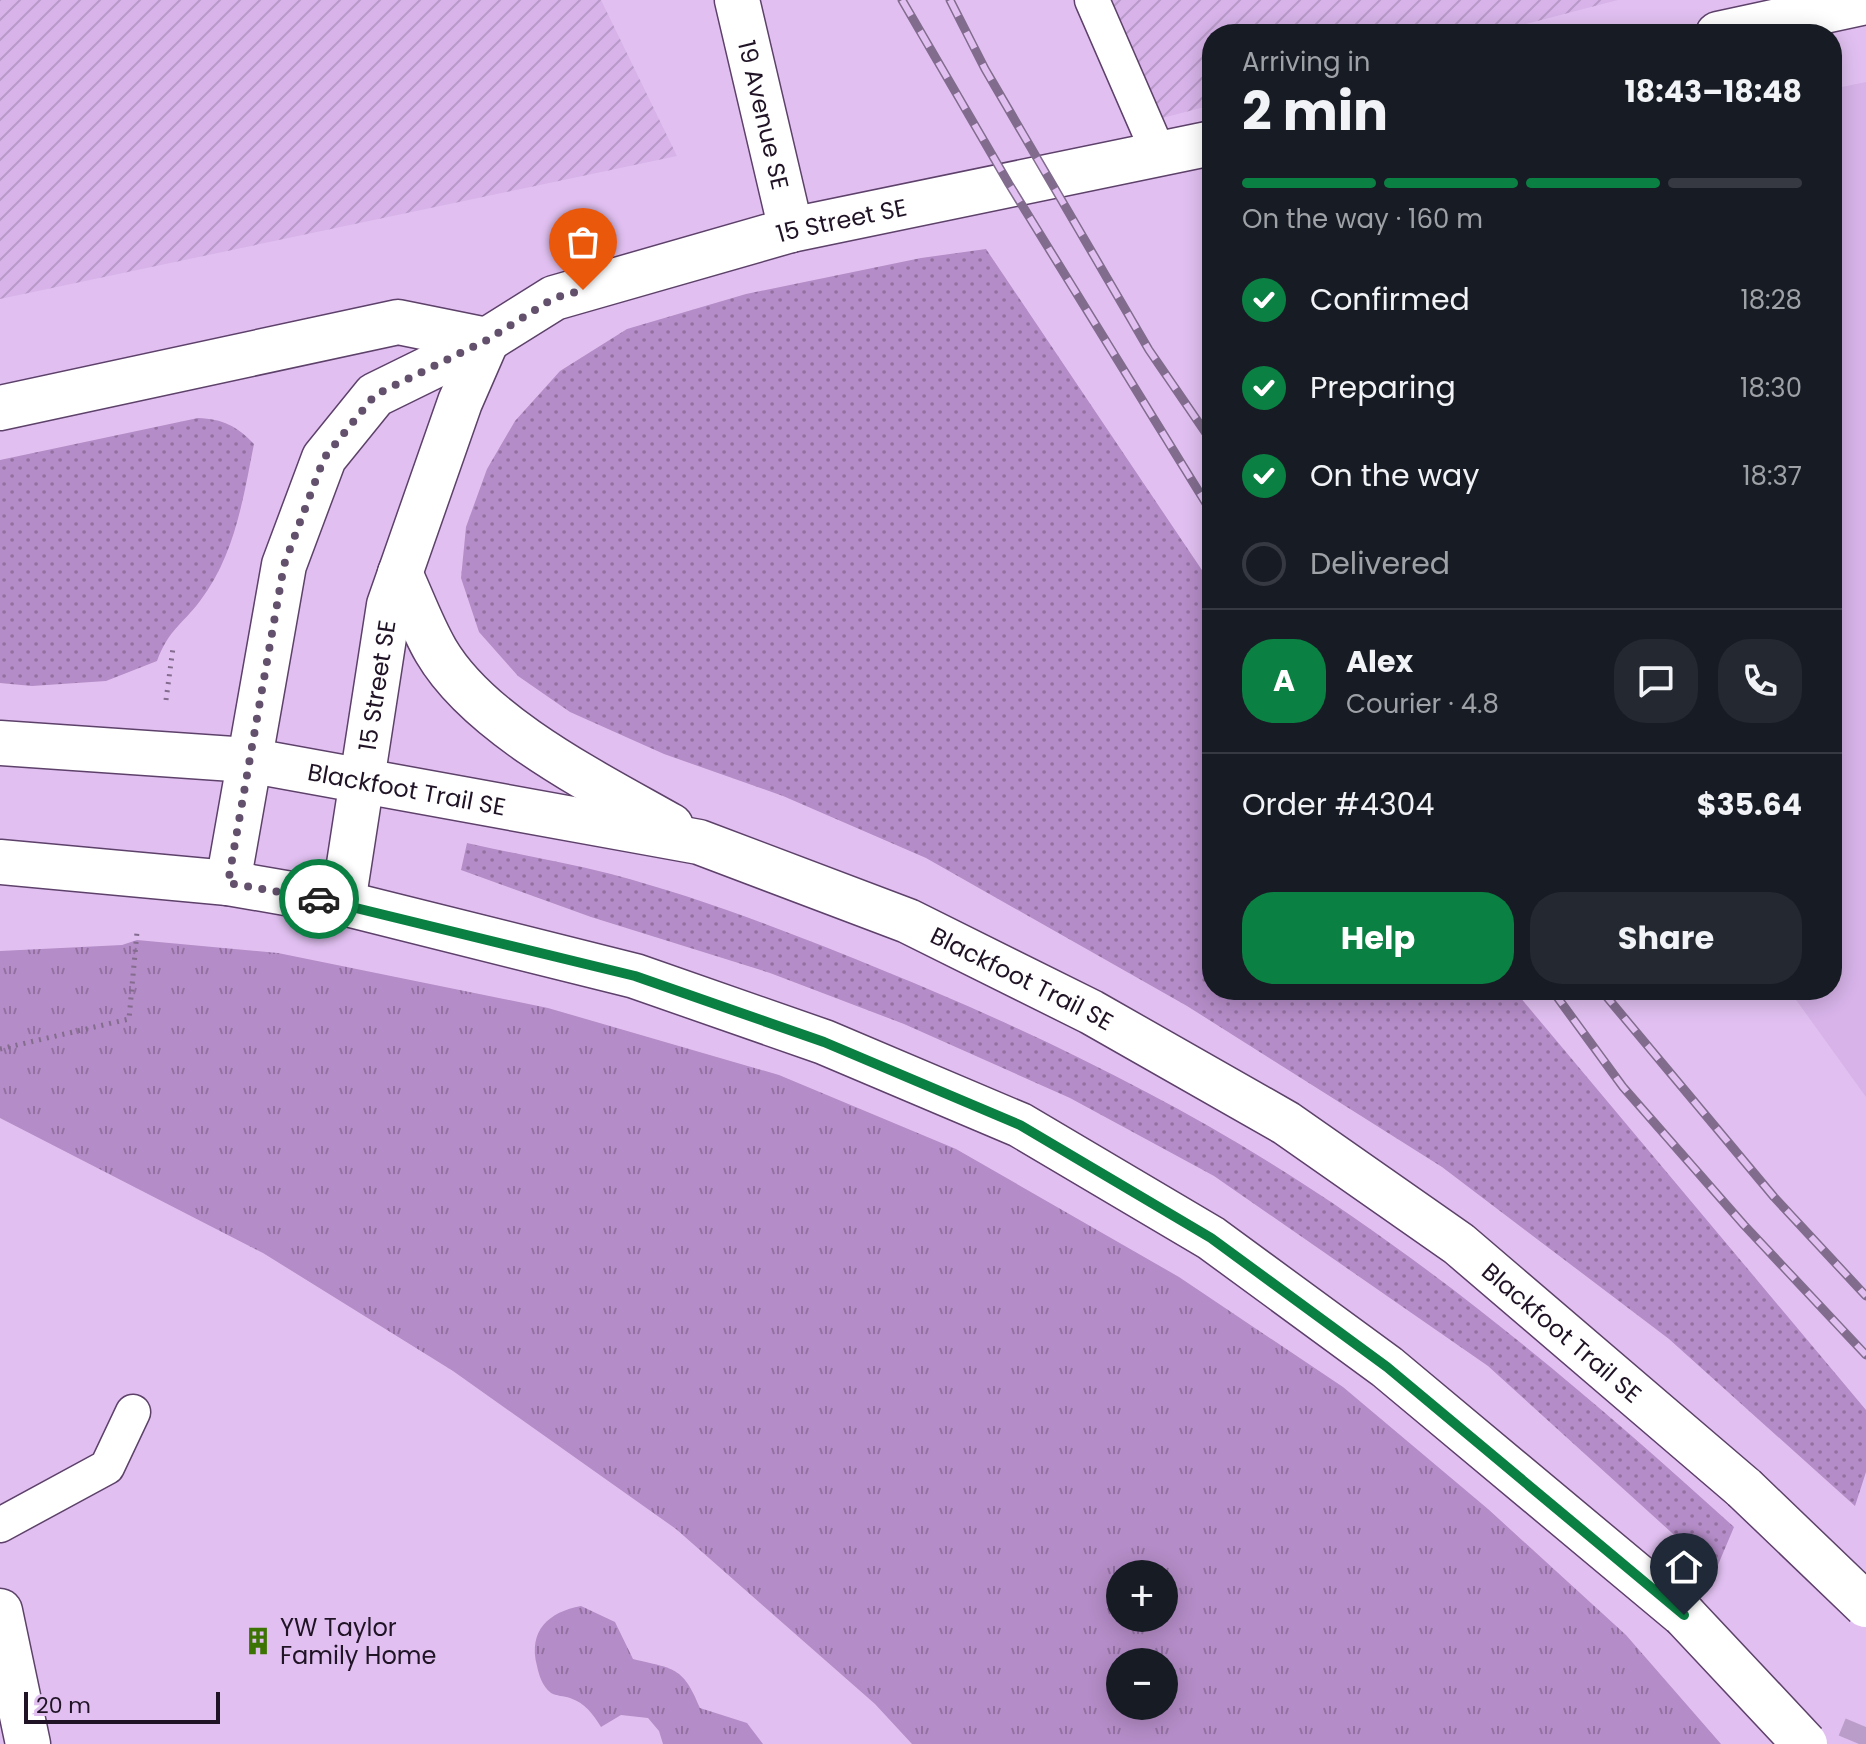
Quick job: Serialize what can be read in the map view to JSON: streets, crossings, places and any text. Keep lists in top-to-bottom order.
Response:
{
  "streets": {
    "main road": ["19 Avenue SE", "15 Street SE", "Blackfoot Trail SE"]
  },
  "crossings": [
    ["19 Avenue SE", "15 Street SE"],
    ["15 Street SE", "Blackfoot Trail SE"]
  ],
  "places": {
    "building": ["YW Taylor Family Home"]
  },
  "scale_bar": "20 m",
  "page": {
    "heading": ["2 min", "Arriving in", "18:43–18:48"],
    "panel": [
      "Alex",
      "Courier · 4.8",
      "Order #4304",
      "$35.64"
    ],
    "bar": "On the way · 160 m",
    "list": [
      ["Confirmed", "18:28"],
      ["Preparing", "18:30"],
      ["On the way", "18:37"],
      "Delivered"
    ],
    "round": "A",
    "buttons": ["Help", "Share"],
    "map_buttons": ["+", "−"],
    "scale": "20 m"
  }
}
